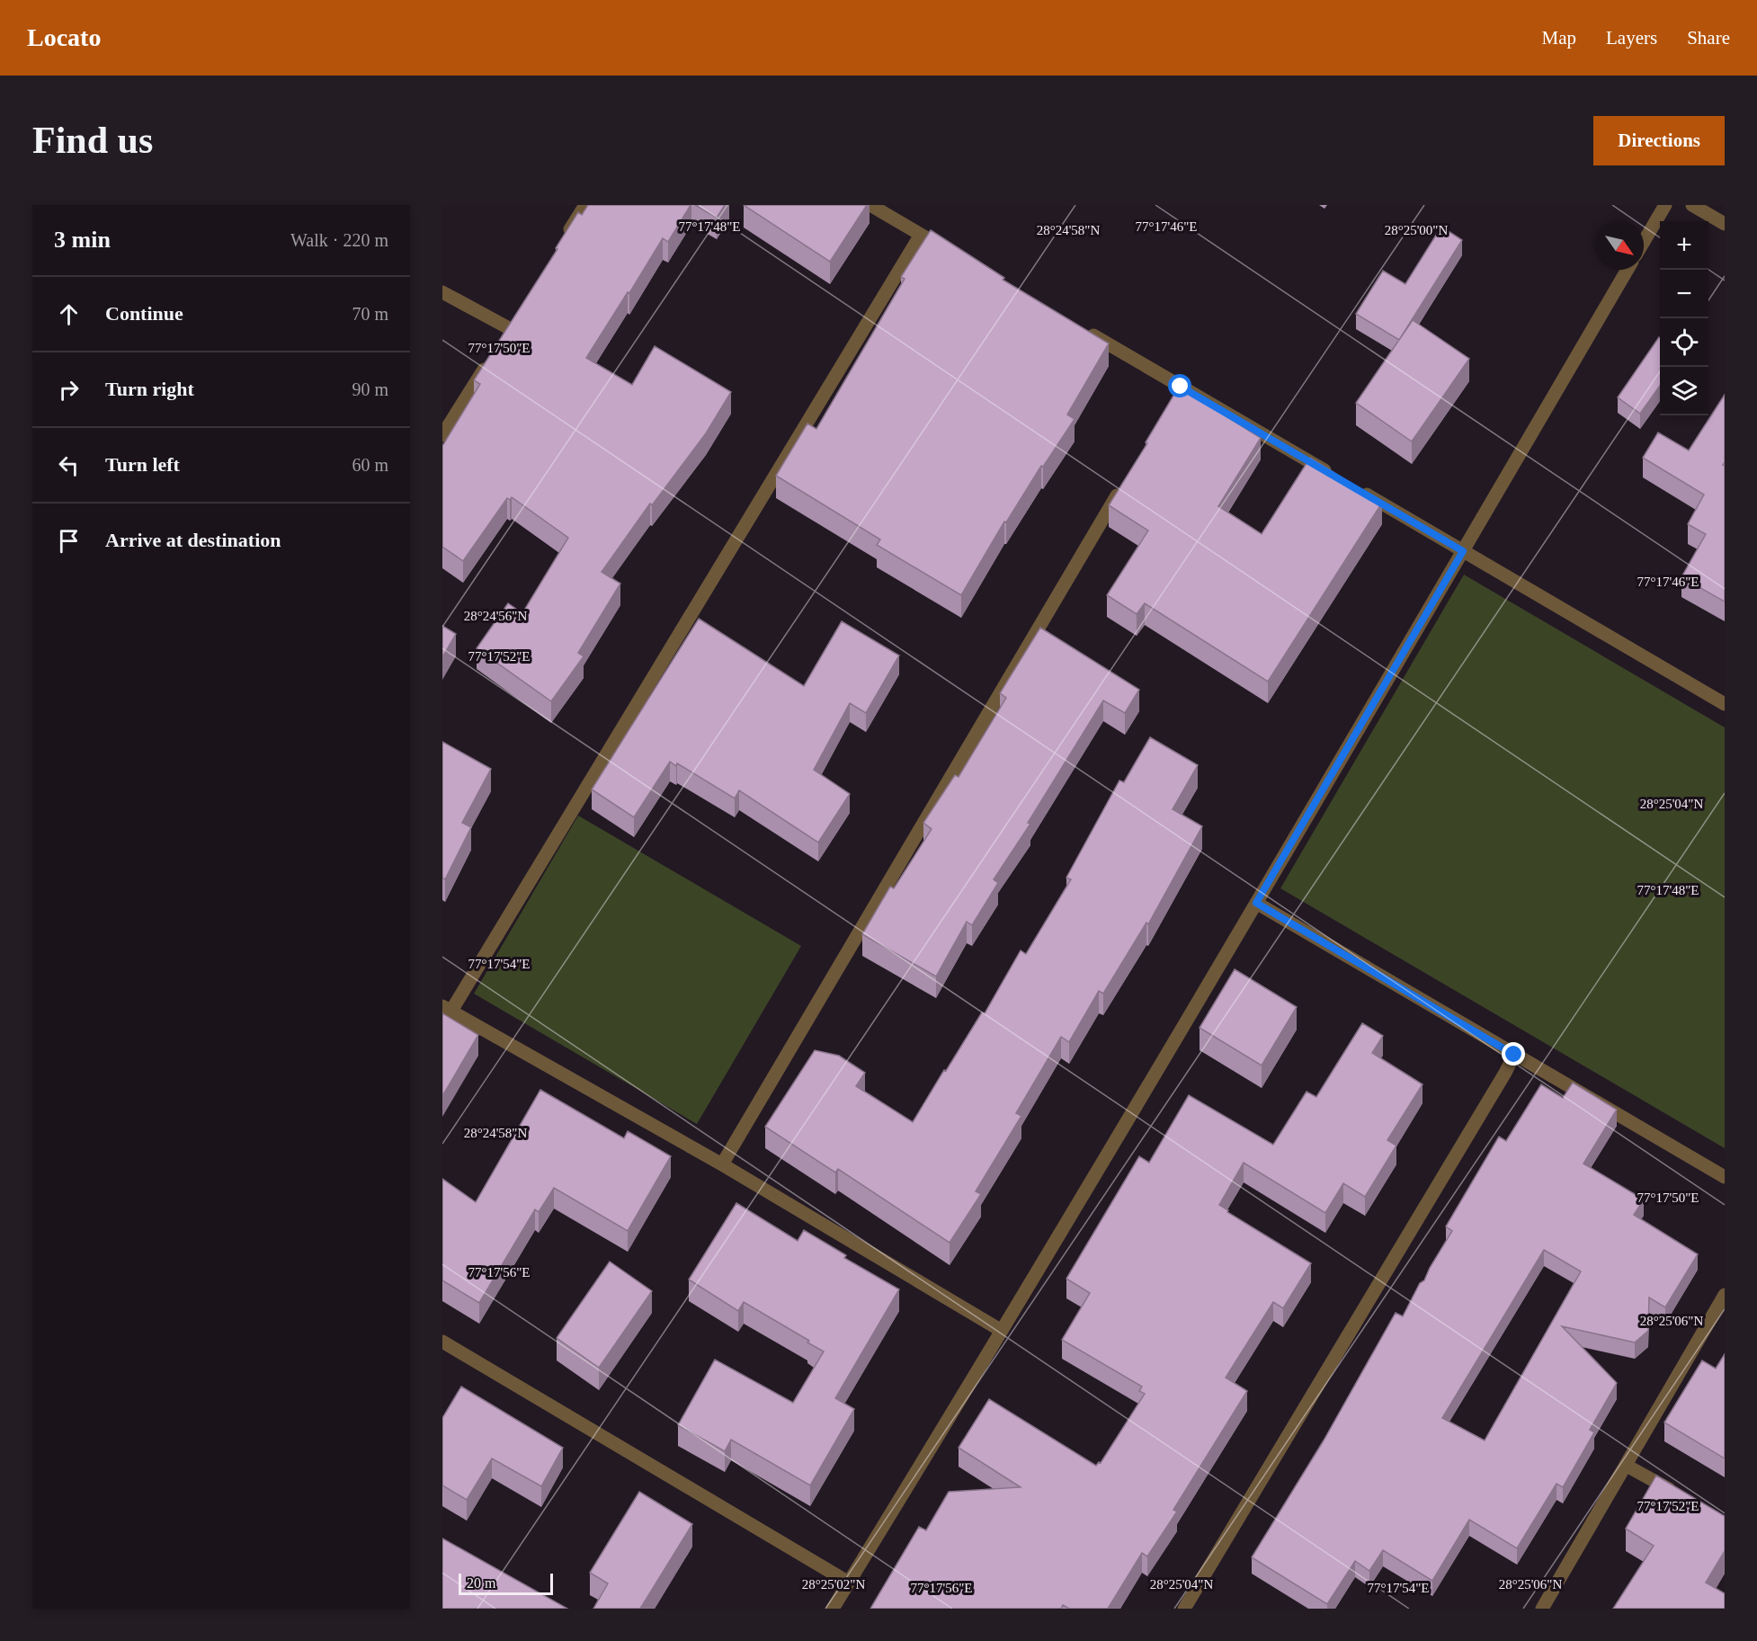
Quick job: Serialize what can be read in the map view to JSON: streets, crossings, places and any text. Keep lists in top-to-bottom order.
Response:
{
  "scale_bar": "20 m",
  "north": "bottom right",
  "page": {
    "header": "Locato",
    "nav": ["Map", "Layers", "Share"],
    "buttons": "Directions",
    "title": "Find us",
    "heading": ["3 min", "Walk · 220 m"],
    "map_buttons": ["+", "−"],
    "list": [
      ["Continue", "70 m"],
      ["Turn right", "90 m"],
      ["Turn left", "60 m"],
      "Arrive at destination"
    ],
    "scale": "20 m"
  },
  "coordinates": [
    "77°17'48\"E",
    "77°17'46\"E",
    "28°24'58\"N",
    "28°25'00\"N",
    "77°17'50\"E",
    "28°24'56\"N",
    "77°17'52\"E",
    "28°25'04\"N",
    "77°17'54\"E",
    "77°17'56\"E",
    "28°25'06\"N",
    "28°25'02\"N"
  ]
}
